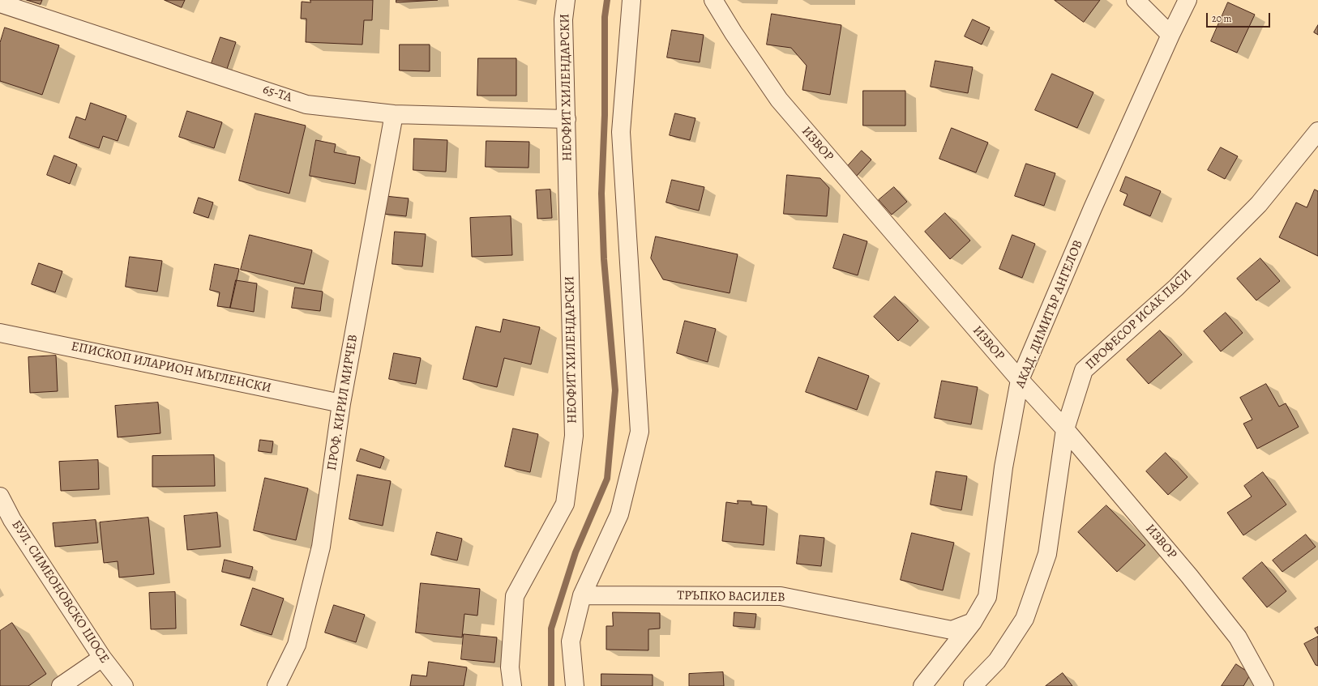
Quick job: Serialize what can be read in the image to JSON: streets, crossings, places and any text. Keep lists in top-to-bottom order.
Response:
{
  "streets": {
    "street": [
      "НЕОФИТ ХИЛЕНДАРСКИ",
      "65-ТА",
      "ИЗВОР",
      "АКАД. ДИМИТЪР АНГЕЛОВ",
      "ПРОФЕСОР ИСАК ПАСИ",
      "ЕПИСКОП ИЛАРИОН МЪГЛЕНСКИ",
      "ПРОФ. КИРИЛ МИРЧЕВ",
      "БУЛ. СИМЕОНОВСКО ШОСЕ",
      "ТРЪПКО ВАСИЛЕВ"
    ]
  },
  "crossings": [
    ["НЕОФИТ ХИЛЕНДАРСКИ", "65-ТА"],
    ["65-ТА", "ПРОФ. КИРИЛ МИРЧЕВ"],
    ["ИЗВОР", "АКАД. ДИМИТЪР АНГЕЛОВ"],
    ["ИЗВОР", "ПРОФЕСОР ИСАК ПАСИ"],
    ["АКАД. ДИМИТЪР АНГЕЛОВ", "ТРЪПКО ВАСИЛЕВ"],
    ["ЕПИСКОП ИЛАРИОН МЪГЛЕНСКИ", "ПРОФ. КИРИЛ МИРЧЕВ"]
  ],
  "scale_bar": "20 m"
}
